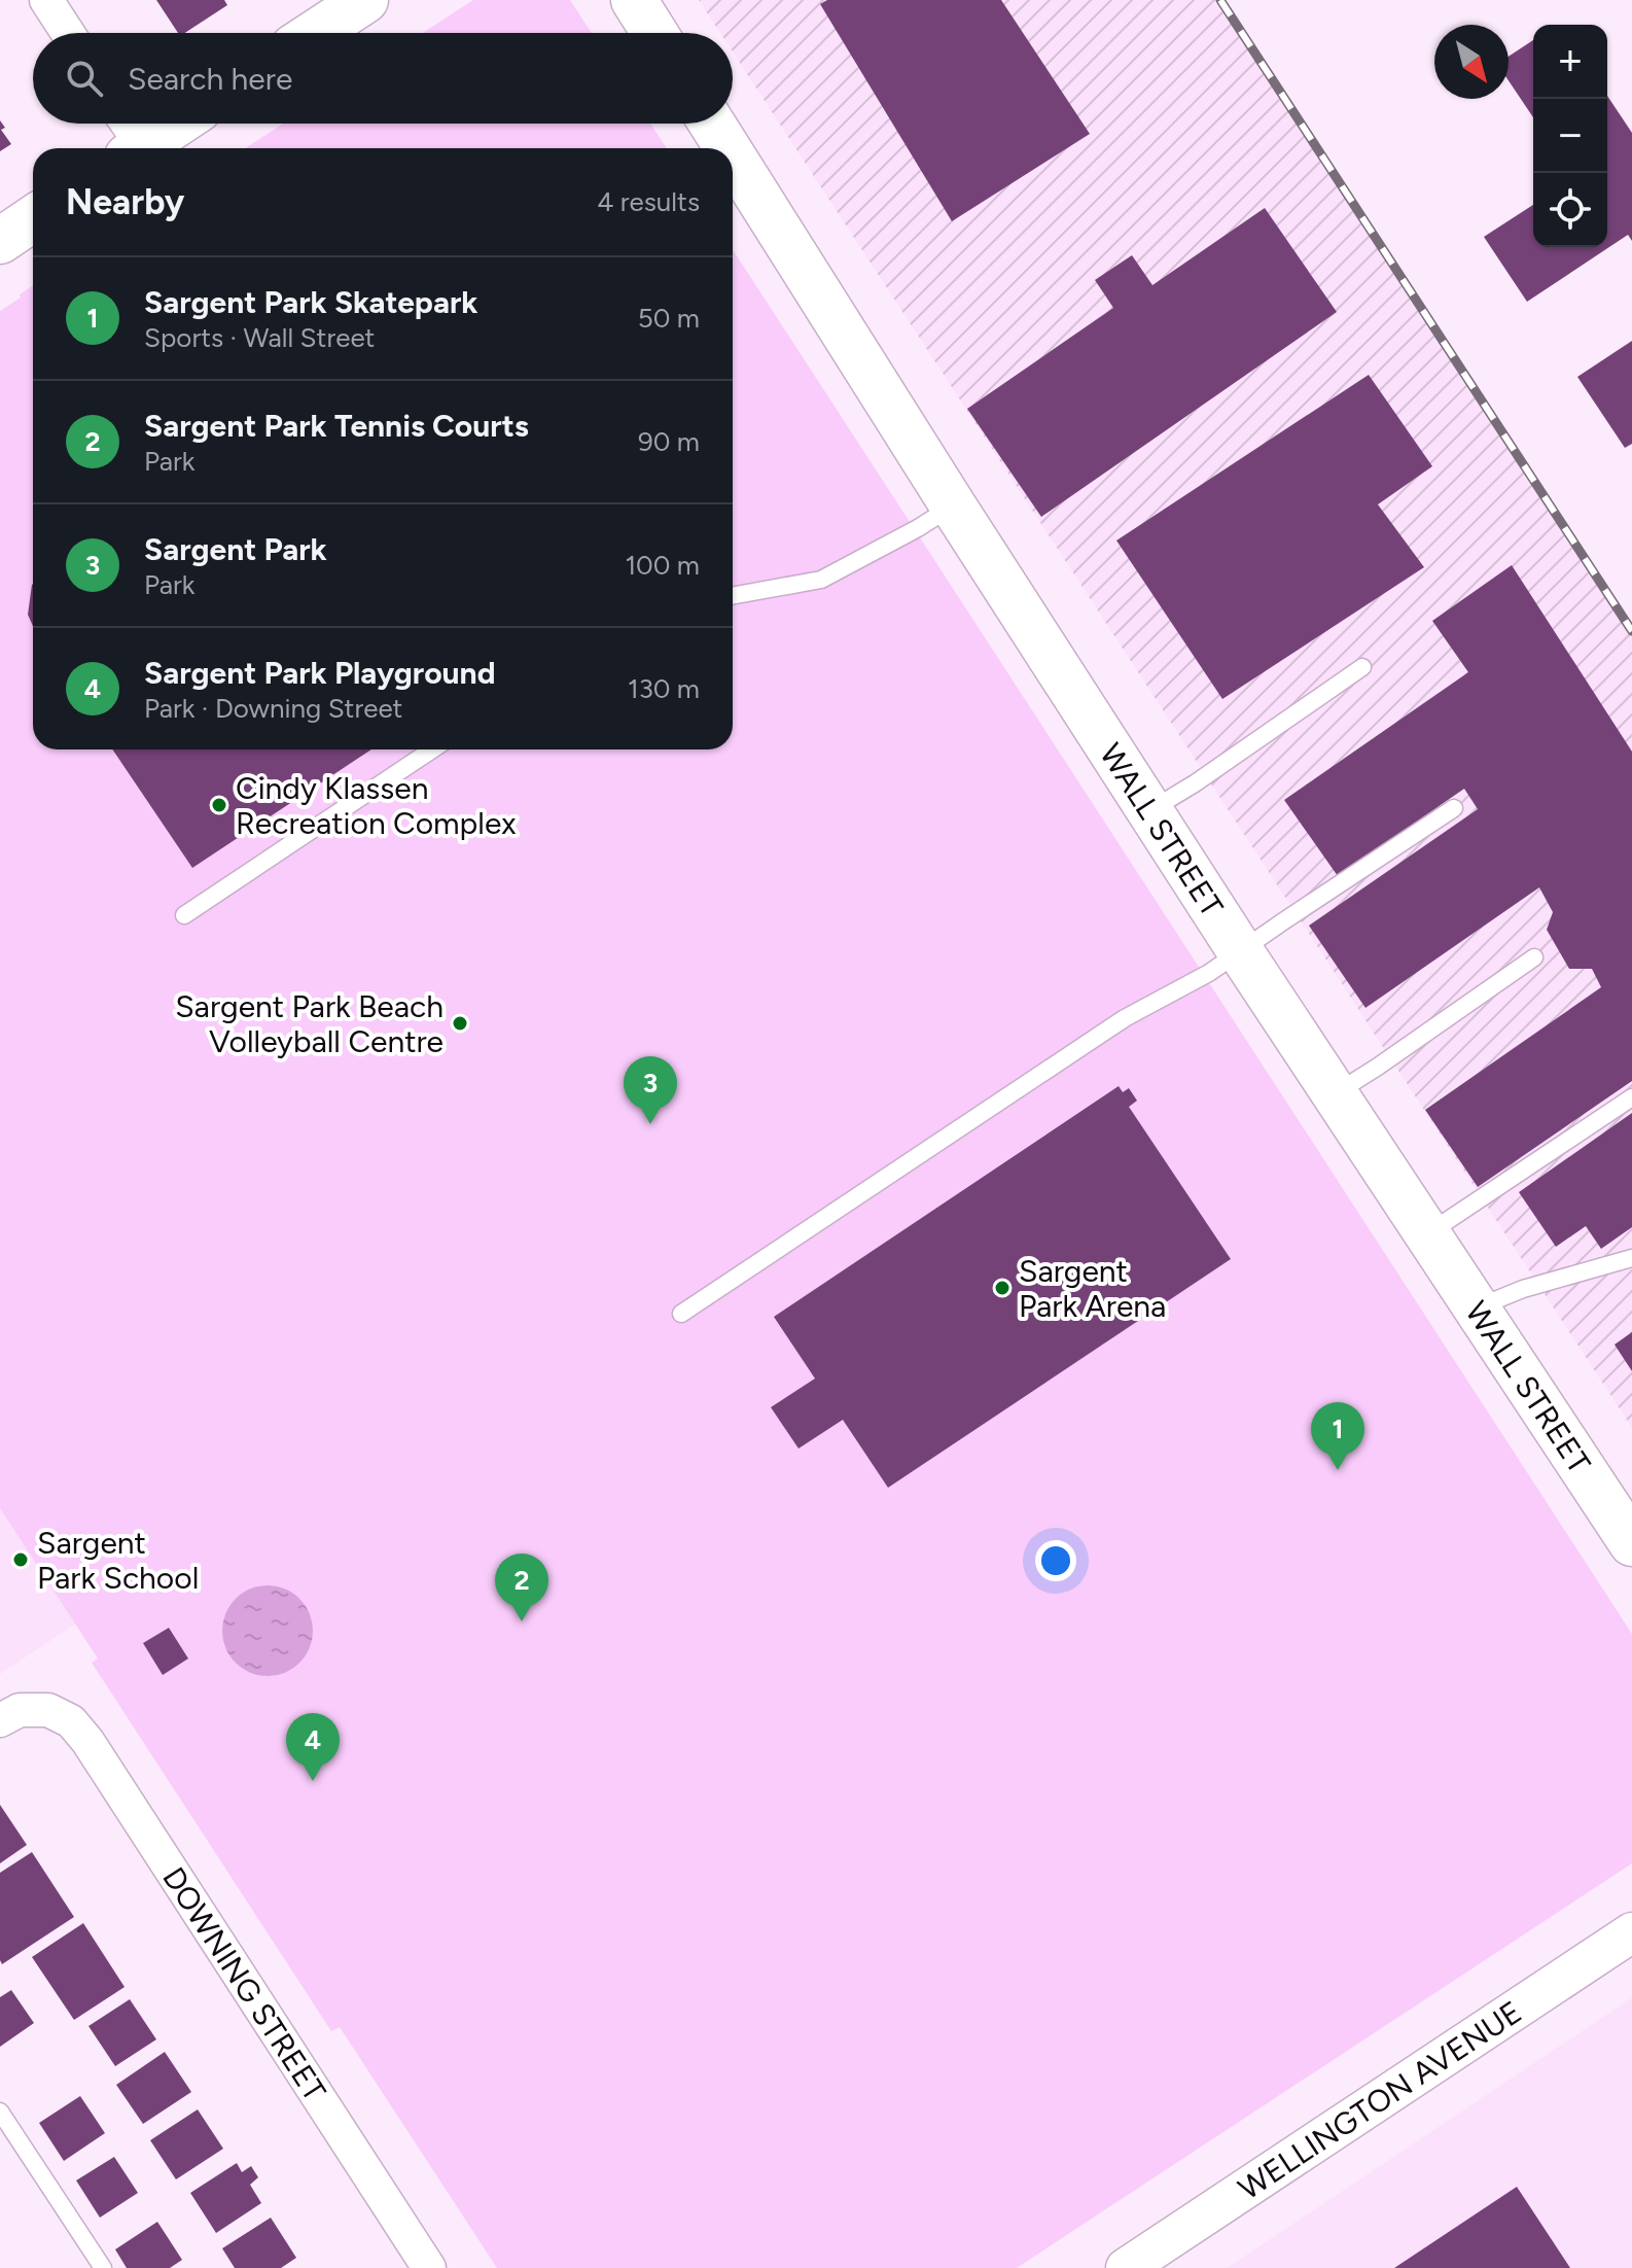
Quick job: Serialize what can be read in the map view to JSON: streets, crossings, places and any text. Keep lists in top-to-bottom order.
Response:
{
  "streets": {
    "main road": ["WALL STREET"],
    "street": ["DOWNING STREET", "WELLINGTON AVENUE"]
  },
  "places": [
    "Cindy Klassen Recreation Complex",
    "Sargent Park Beach Volleyball Centre",
    "Sargent Park Arena",
    "Sargent Park School"
  ],
  "north": "bottom right",
  "page": {
    "map_buttons": ["+", "−"],
    "search": "Search here",
    "heading": ["Nearby", "4 results"],
    "list": [
      {
        "mark": "1",
        "name": "Sargent Park Skatepark",
        "note": "Sports · Wall Street",
        "value": "50 m"
      },
      {
        "mark": "2",
        "name": "Sargent Park Tennis Courts",
        "note": "Park",
        "value": "90 m"
      },
      {
        "mark": "3",
        "name": "Sargent Park",
        "note": "Park",
        "value": "100 m"
      },
      {
        "mark": "4",
        "name": "Sargent Park Playground",
        "note": "Park · Downing Street",
        "value": "130 m"
      }
    ],
    "pins": [
      "3",
      "1",
      "2",
      "4"
    ]
  }
}
